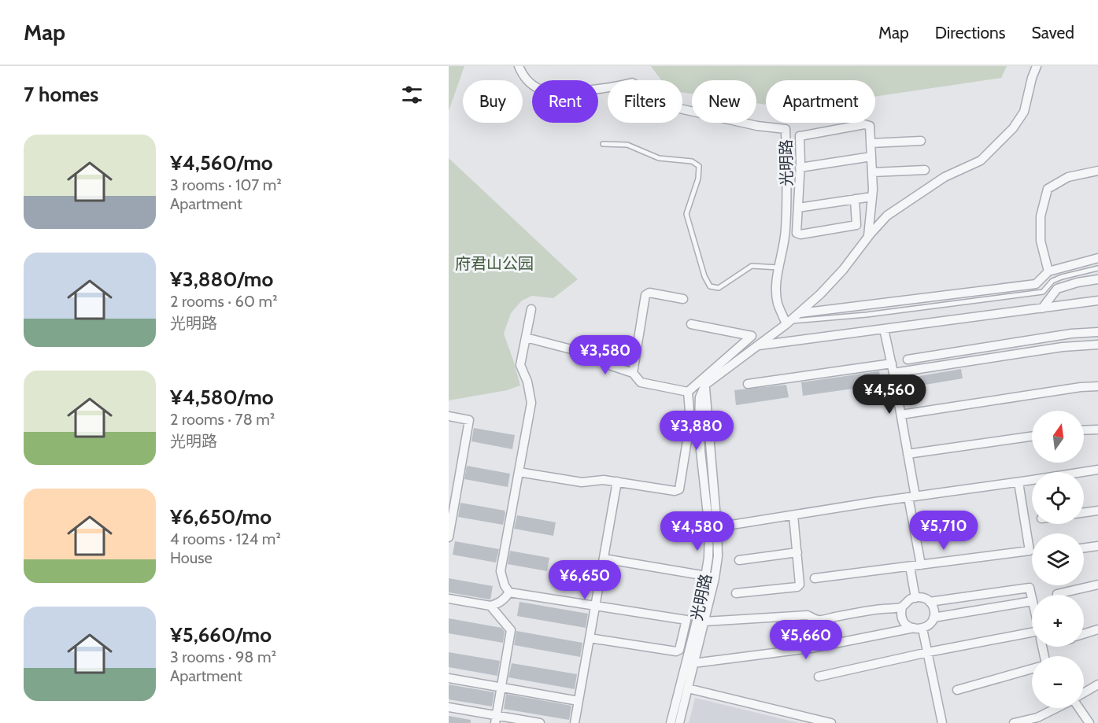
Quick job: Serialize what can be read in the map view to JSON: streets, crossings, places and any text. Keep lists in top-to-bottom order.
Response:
{
  "streets": {
    "street": ["光明路"]
  },
  "parks": ["府君山公园"],
  "north": "top",
  "page": {
    "header": "Map",
    "nav": ["Map", "Directions", "Saved"],
    "heading": "7 homes",
    "chip": [
      "Buy",
      "Rent",
      "Filters",
      "New",
      "Apartment"
    ],
    "list": [
      {
        "name": "¥4,560/mo",
        "note": "3 rooms · 107 m² · Apartment"
      },
      {
        "name": "¥3,880/mo",
        "note": "2 rooms · 60 m² · 光明路"
      },
      {
        "name": "¥4,580/mo",
        "note": "2 rooms · 78 m² · 光明路"
      },
      {
        "name": "¥6,650/mo",
        "note": "4 rooms · 124 m² · House"
      },
      {
        "name": "¥5,660/mo",
        "note": "3 rooms · 98 m² · Apartment"
      }
    ],
    "price": [
      "¥3,580",
      "¥4,560",
      "¥3,880",
      "¥5,710",
      "¥4,580",
      "¥6,650",
      "¥5,660"
    ],
    "map_buttons": ["+", "−"]
  }
}
